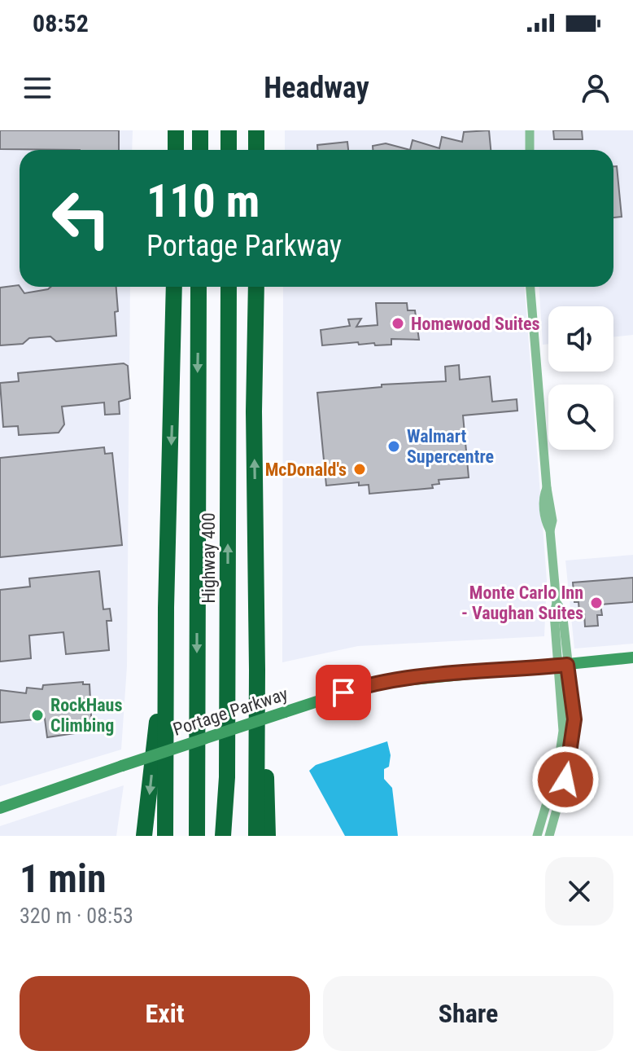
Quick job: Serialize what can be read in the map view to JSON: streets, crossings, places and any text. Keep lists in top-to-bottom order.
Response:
{
  "streets": {
    "highway": ["Highway 400"],
    "street": ["Portage Parkway"]
  },
  "places": [
    "Homewood Suites",
    "Walmart Supercentre",
    "McDonald's",
    "Monte Carlo Inn - Vaughan Suites",
    "RockHaus Climbing"
  ],
  "page": {
    "status": "08:52",
    "header": "Headway",
    "turn": ["110 m", "Portage Parkway"],
    "heading": ["1 min", "320 m · 08:53"],
    "buttons": ["Exit", "Share"]
  }
}
